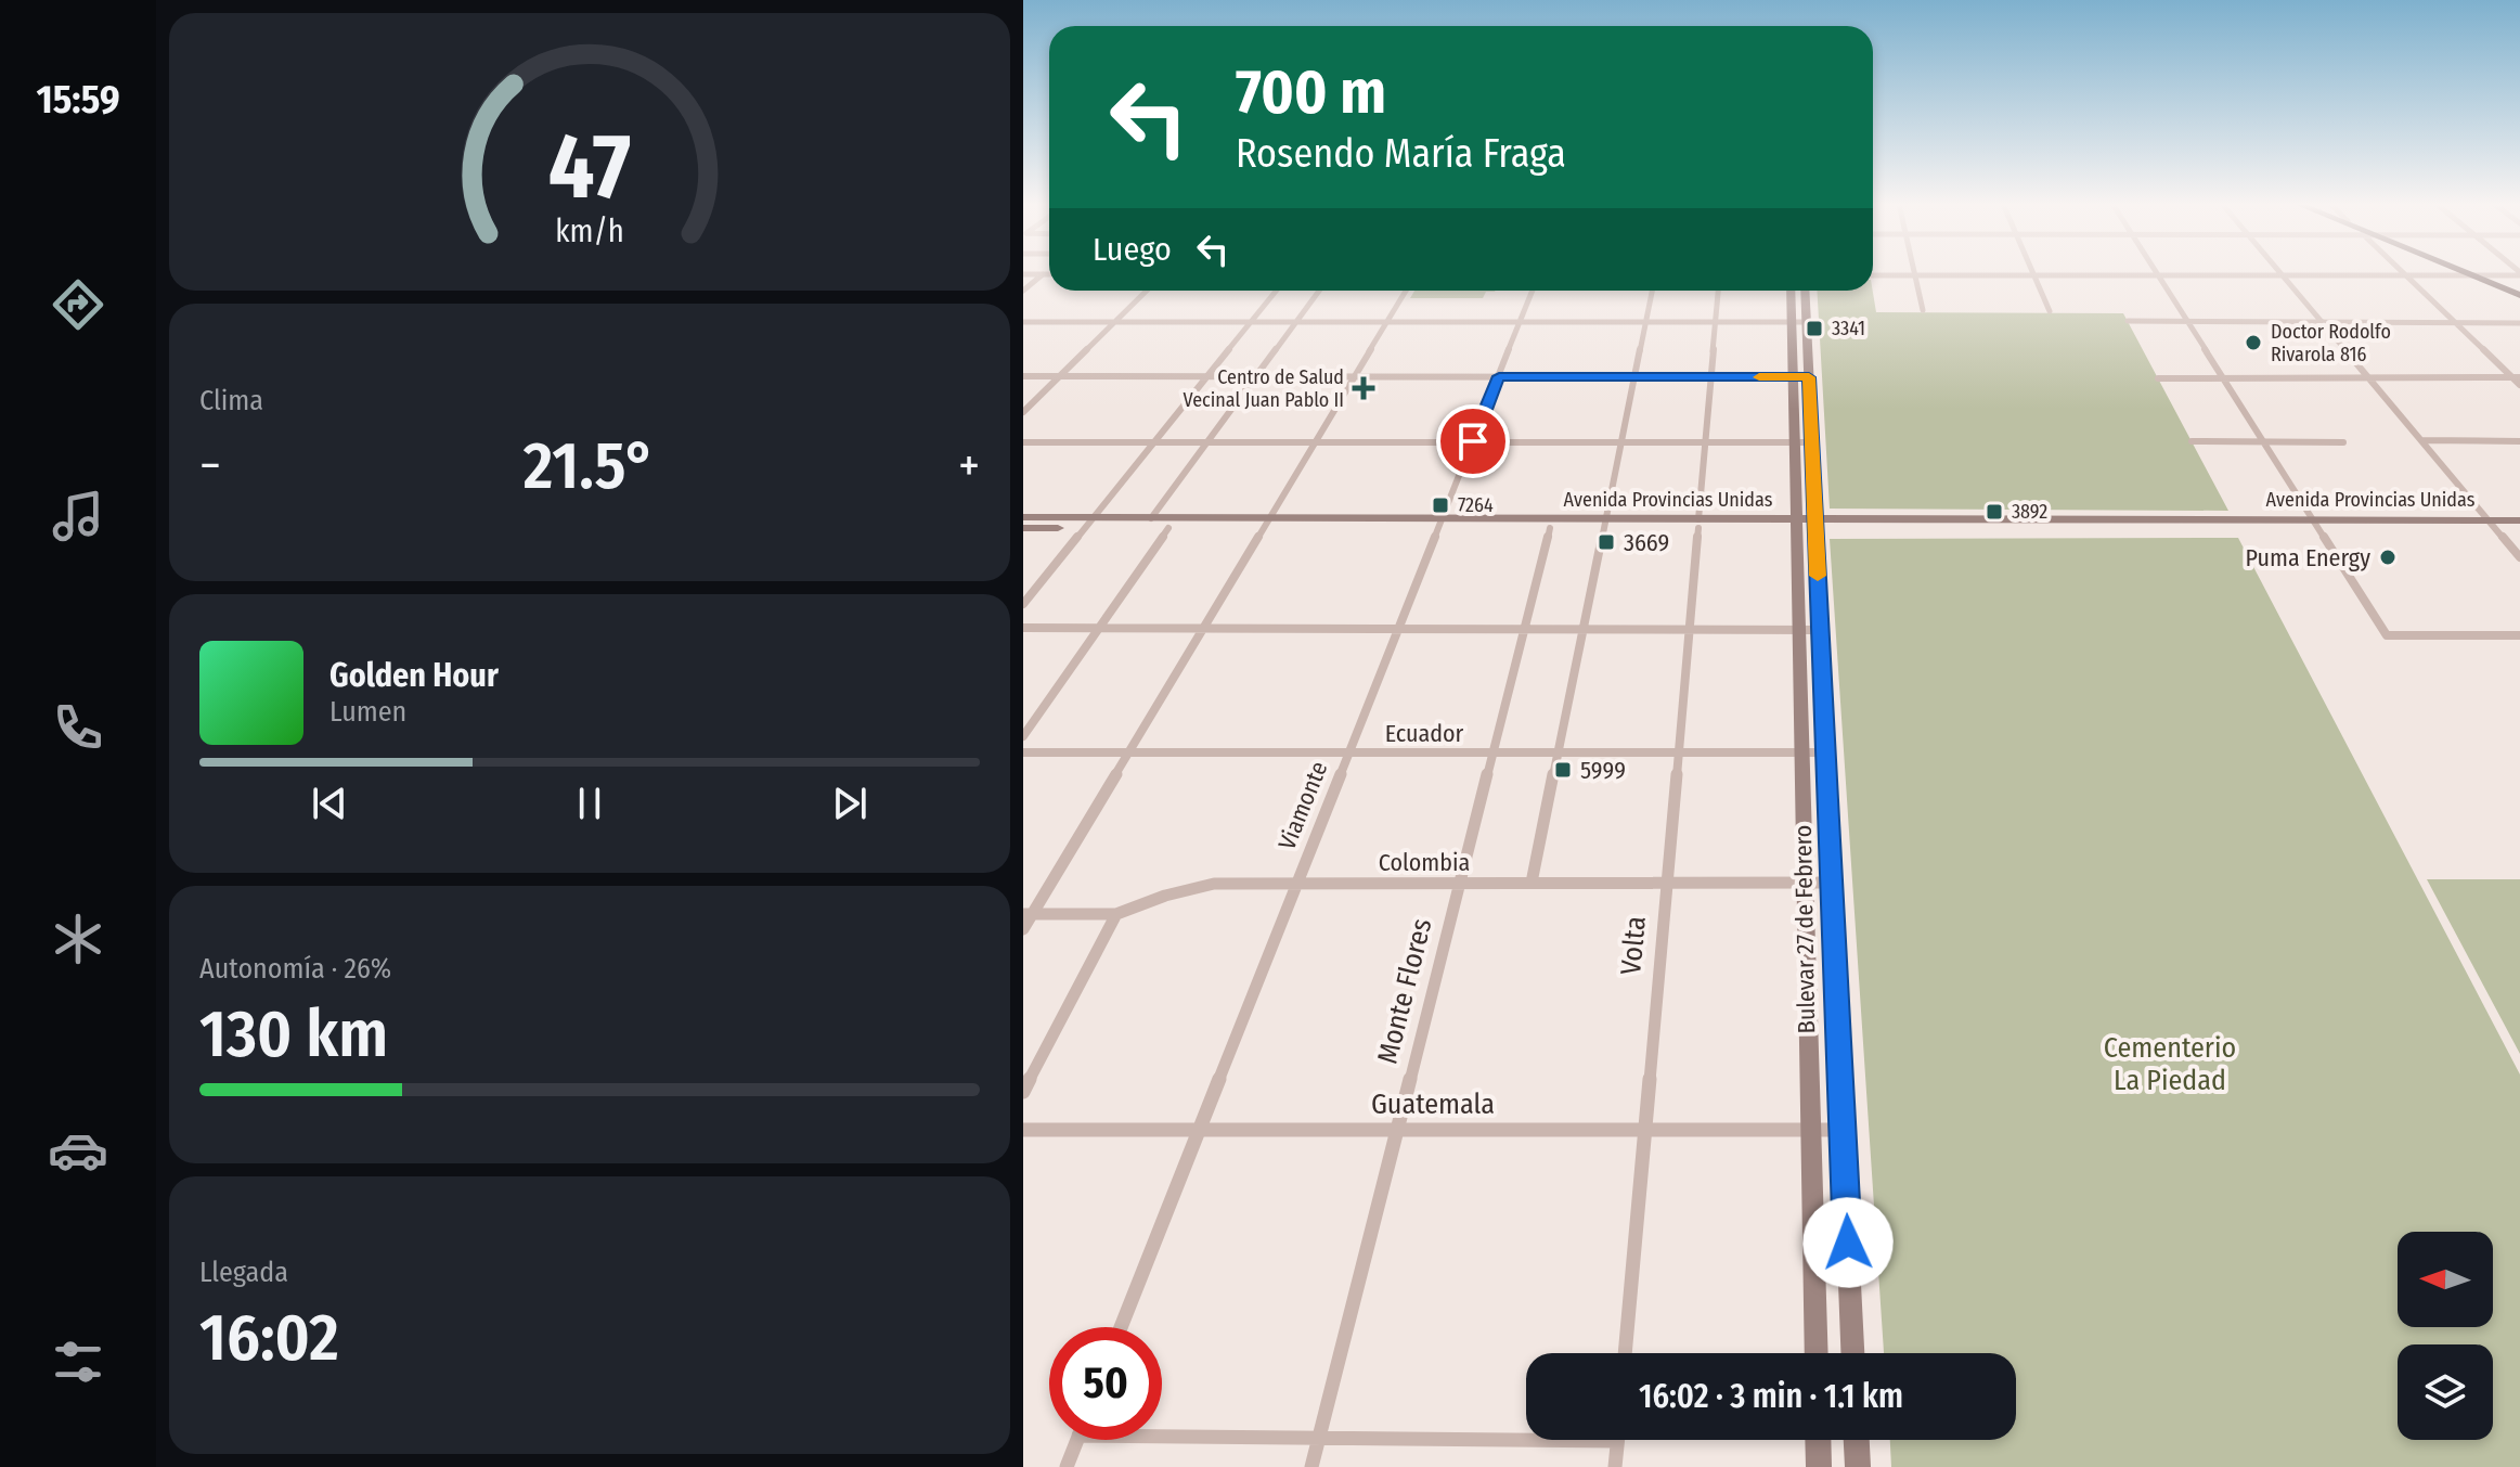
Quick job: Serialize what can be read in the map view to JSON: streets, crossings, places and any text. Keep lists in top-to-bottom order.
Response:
{
  "streets": {
    "main road": ["Avenida Provincias Unidas", "Bulevar 27 de Febrero"],
    "street": [
      "Ecuador",
      "Viamonte",
      "Colombia",
      "Volta",
      "Monte Flores",
      "Guatemala"
    ]
  },
  "crossings": [
    ["Avenida Provincias Unidas", "Viamonte"],
    ["Avenida Provincias Unidas", "Bulevar 27 de Febrero"],
    ["Avenida Provincias Unidas", "Volta"],
    ["Avenida Provincias Unidas", "Monte Flores"],
    ["Ecuador", "Viamonte"],
    ["Ecuador", "Bulevar 27 de Febrero"],
    ["Ecuador", "Volta"],
    ["Ecuador", "Monte Flores"],
    ["Viamonte", "Colombia"],
    ["Viamonte", "Guatemala"],
    ["Colombia", "Bulevar 27 de Febrero"],
    ["Colombia", "Volta"],
    ["Colombia", "Monte Flores"],
    ["Bulevar 27 de Febrero", "Guatemala"],
    ["Volta", "Guatemala"],
    ["Monte Flores", "Guatemala"]
  ],
  "parks": ["Cementerio La Piedad"],
  "places": {
    "transit": [
      "3341",
      "7264",
      "3892",
      "3669",
      "5999"
    ],
    "other": ["Doctor Rodolfo Rivarola 816", "Puma Energy"],
    "health": ["Centro de Salud Vecinal Juan Pablo II"]
  },
  "north": "left",
  "page": {
    "tabs": "15:59",
    "turn": ["700 m", "Rosendo María Fraga"],
    "then": "Luego",
    "tile": [
      "Clima",
      ["Autonomía · 26%", "130 km"],
      ["Llegada", "16:02"]
    ],
    "heat": ["−", "21.5°", "+"],
    "song": ["Golden Hour", "Lumen"],
    "limit": "50",
    "trip": "16:02 · 3 min · 1.1 km",
    "gauge": ["47", "km/h"]
  }
}
